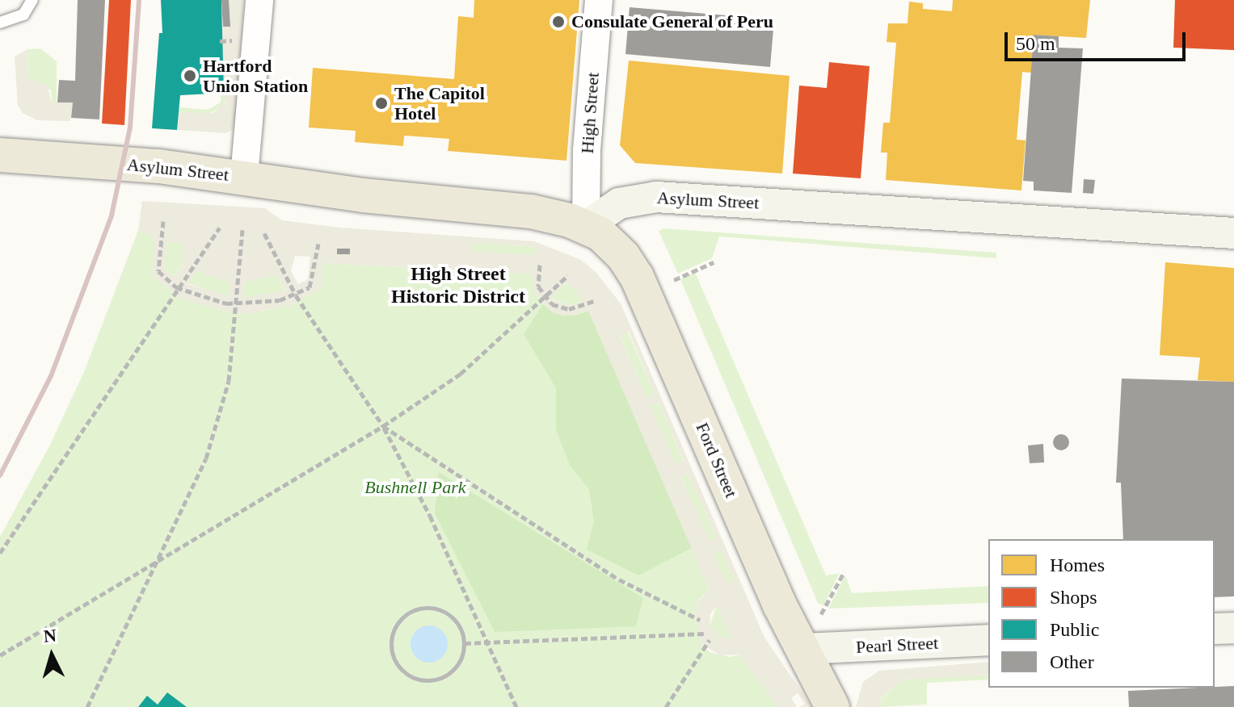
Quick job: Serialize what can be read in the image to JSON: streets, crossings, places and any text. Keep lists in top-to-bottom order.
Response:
{
  "streets": {
    "main road": ["Asylum Street", "Ford Street", "Pearl Street"],
    "street": ["High Street"]
  },
  "crossings": [
    ["High Street", "Asylum Street"],
    ["High Street", "Ford Street"],
    ["Asylum Street", "Ford Street"],
    ["Ford Street", "Pearl Street"]
  ],
  "districts": ["High Street Historic District"],
  "parks": ["Bushnell Park"],
  "places": ["Consulate General of Peru", "Hartford Union Station", "The Capitol Hotel"],
  "legend": [
    "Homes",
    "Shops",
    "Public",
    "Other"
  ],
  "scale_bar": "50 m",
  "north": "top"
}
